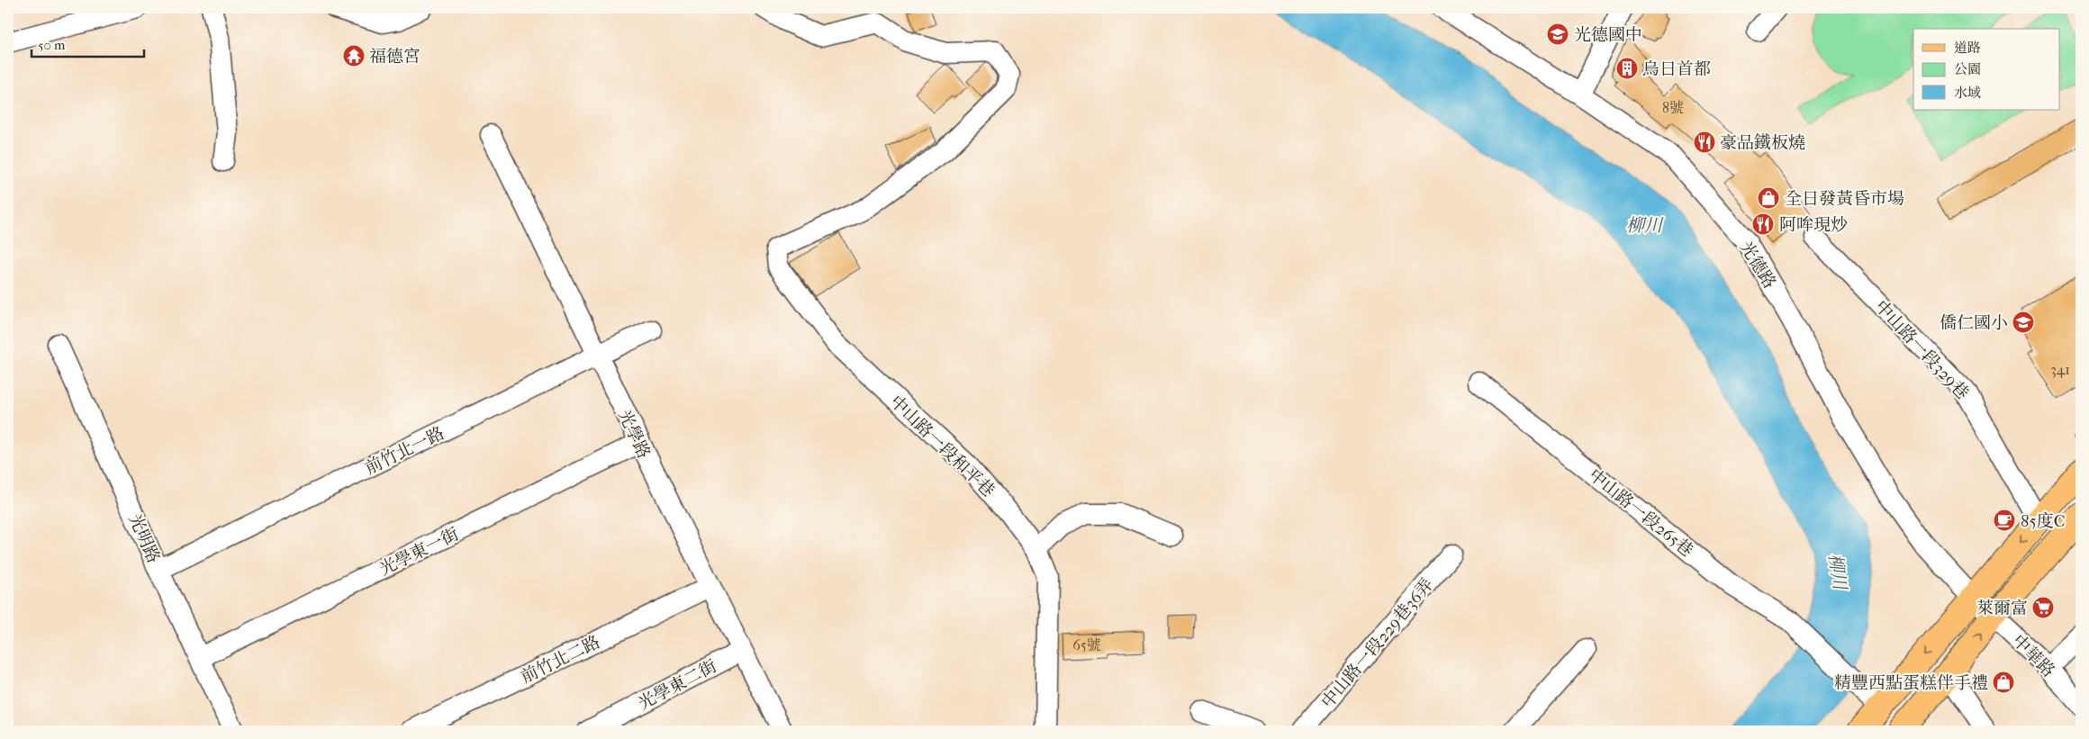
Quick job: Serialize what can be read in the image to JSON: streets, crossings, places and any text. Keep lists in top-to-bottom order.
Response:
{
  "streets": {
    "street": [
      "光德路",
      "中山路一段329巷",
      "光學路",
      "中山路一段和平巷",
      "前竹北一路",
      "中山路一段265巷",
      "光明路",
      "光學東一街",
      "中山路一段229巷36弄",
      "中華路",
      "前竹北二路",
      "光學東二街"
    ]
  },
  "crossings": [
    ["光德路", "中華路"],
    ["光學路", "前竹北一路"],
    ["光學路", "光學東一街"],
    ["光學路", "前竹北二路"],
    ["光學路", "光學東二街"],
    ["前竹北一路", "光明路"],
    ["光明路", "光學東一街"]
  ],
  "water": ["柳川"],
  "places": {
    "school or university": ["光德國中", "僑仁國小"],
    "temple": ["福德宮"],
    "building": ["烏日首都"],
    "restaurant": ["豪品鐵板燒", "阿哞現炒"],
    "shop": ["全日發黃昏市場", "精豐西點蛋糕伴手禮"],
    "cafe": ["85度C"],
    "supermarket": ["萊爾富"]
  },
  "house_numbers": ["8號", "341", "65號"],
  "legend": ["道路", "公園", "水域"],
  "scale_bar": "50 m"
}
